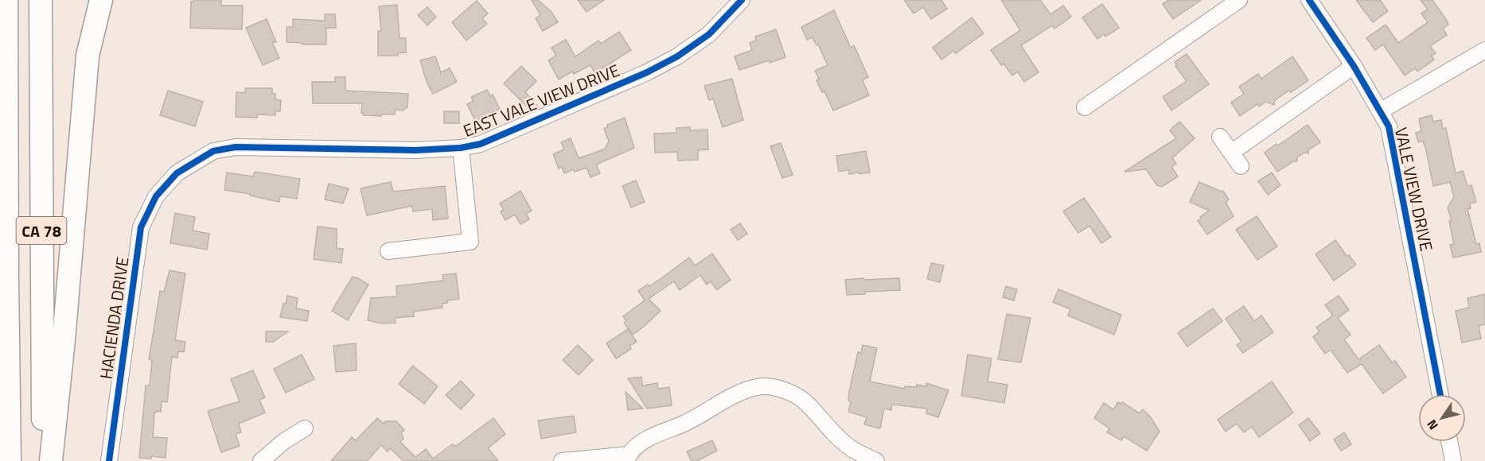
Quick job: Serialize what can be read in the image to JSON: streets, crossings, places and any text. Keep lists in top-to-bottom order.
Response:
{
  "streets": {
    "highway": ["CA 78"],
    "street": ["EAST VALE VIEW DRIVE", "VALE VIEW DRIVE", "HACIENDA DRIVE"]
  },
  "crossings": [
    ["EAST VALE VIEW DRIVE", "HACIENDA DRIVE"]
  ],
  "north": "bottom left"
}
